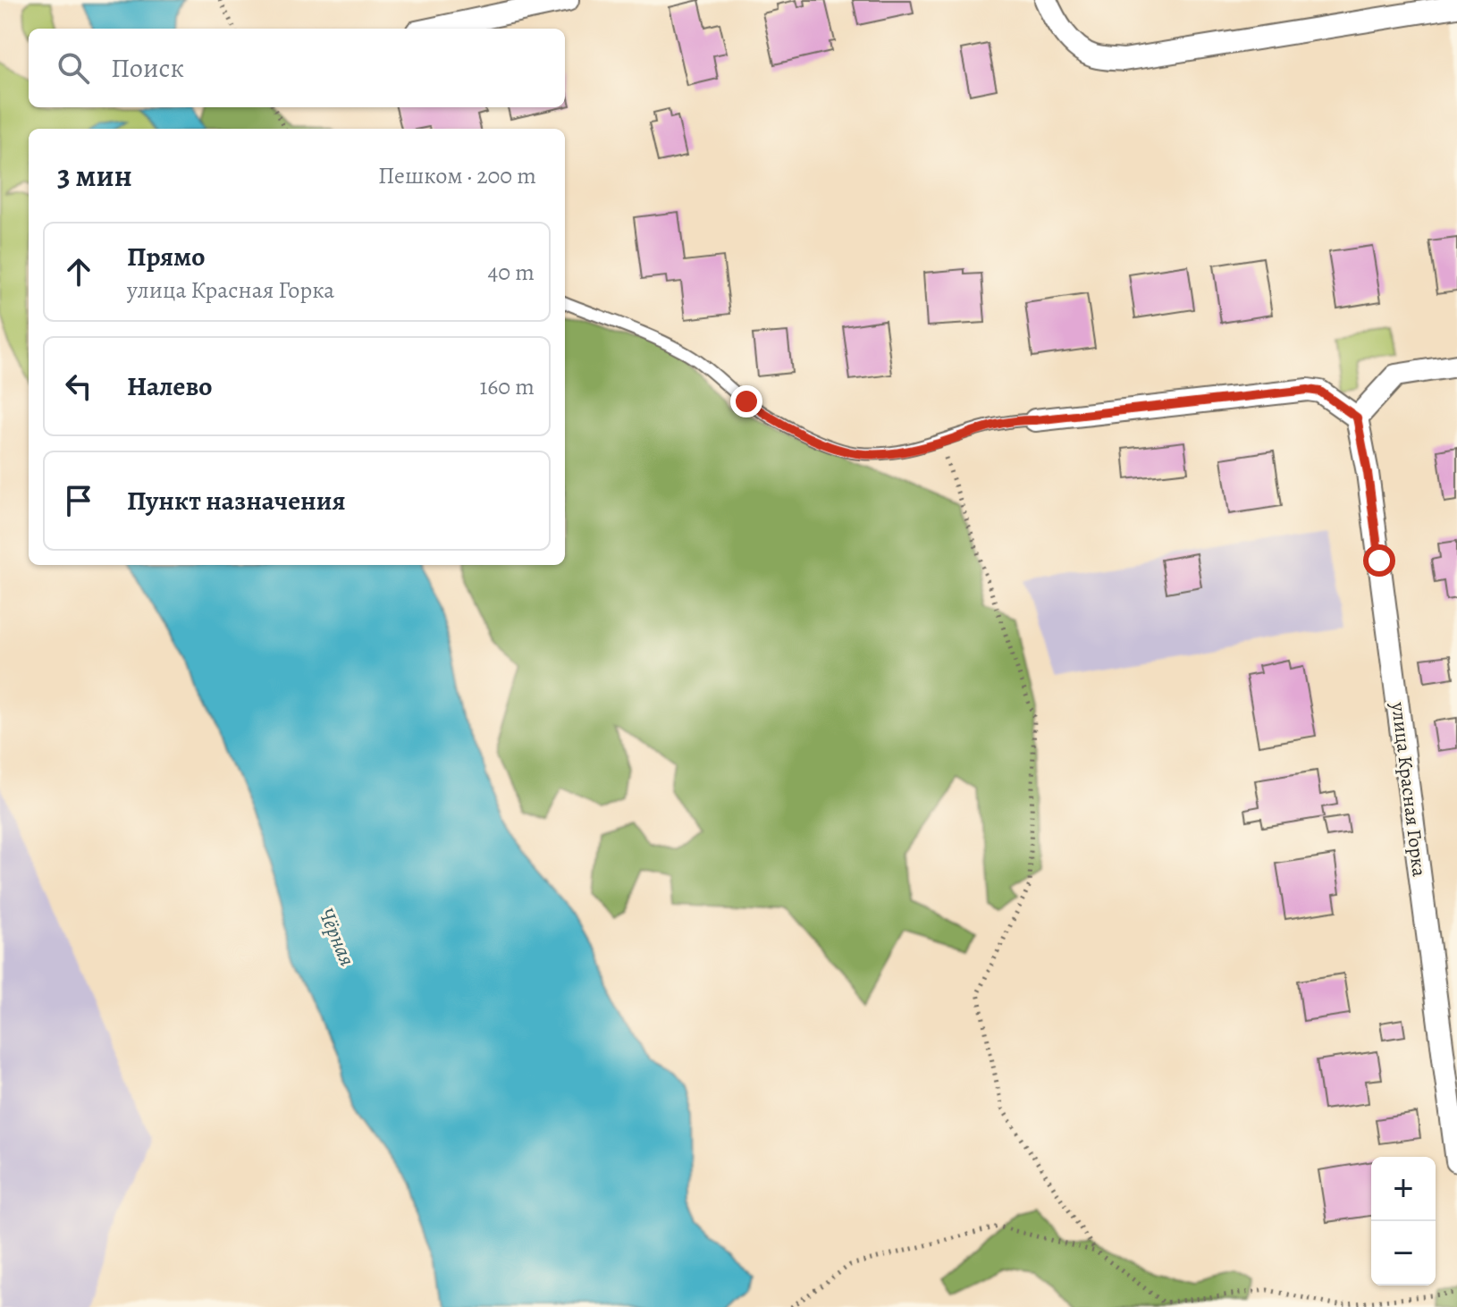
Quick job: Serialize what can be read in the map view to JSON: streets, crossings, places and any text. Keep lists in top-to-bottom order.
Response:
{
  "streets": {
    "street": ["улица Красная Горка"]
  },
  "water": ["Чёрная"],
  "page": {
    "search": "Поиск",
    "heading": ["3 мин", "Пешком · 200 m"],
    "list": [
      ["Прямо", "улица Красная Горка", "40 m"],
      ["Налево", "160 m"],
      "Пункт назначения"
    ],
    "map_buttons": ["+", "−"]
  }
}
